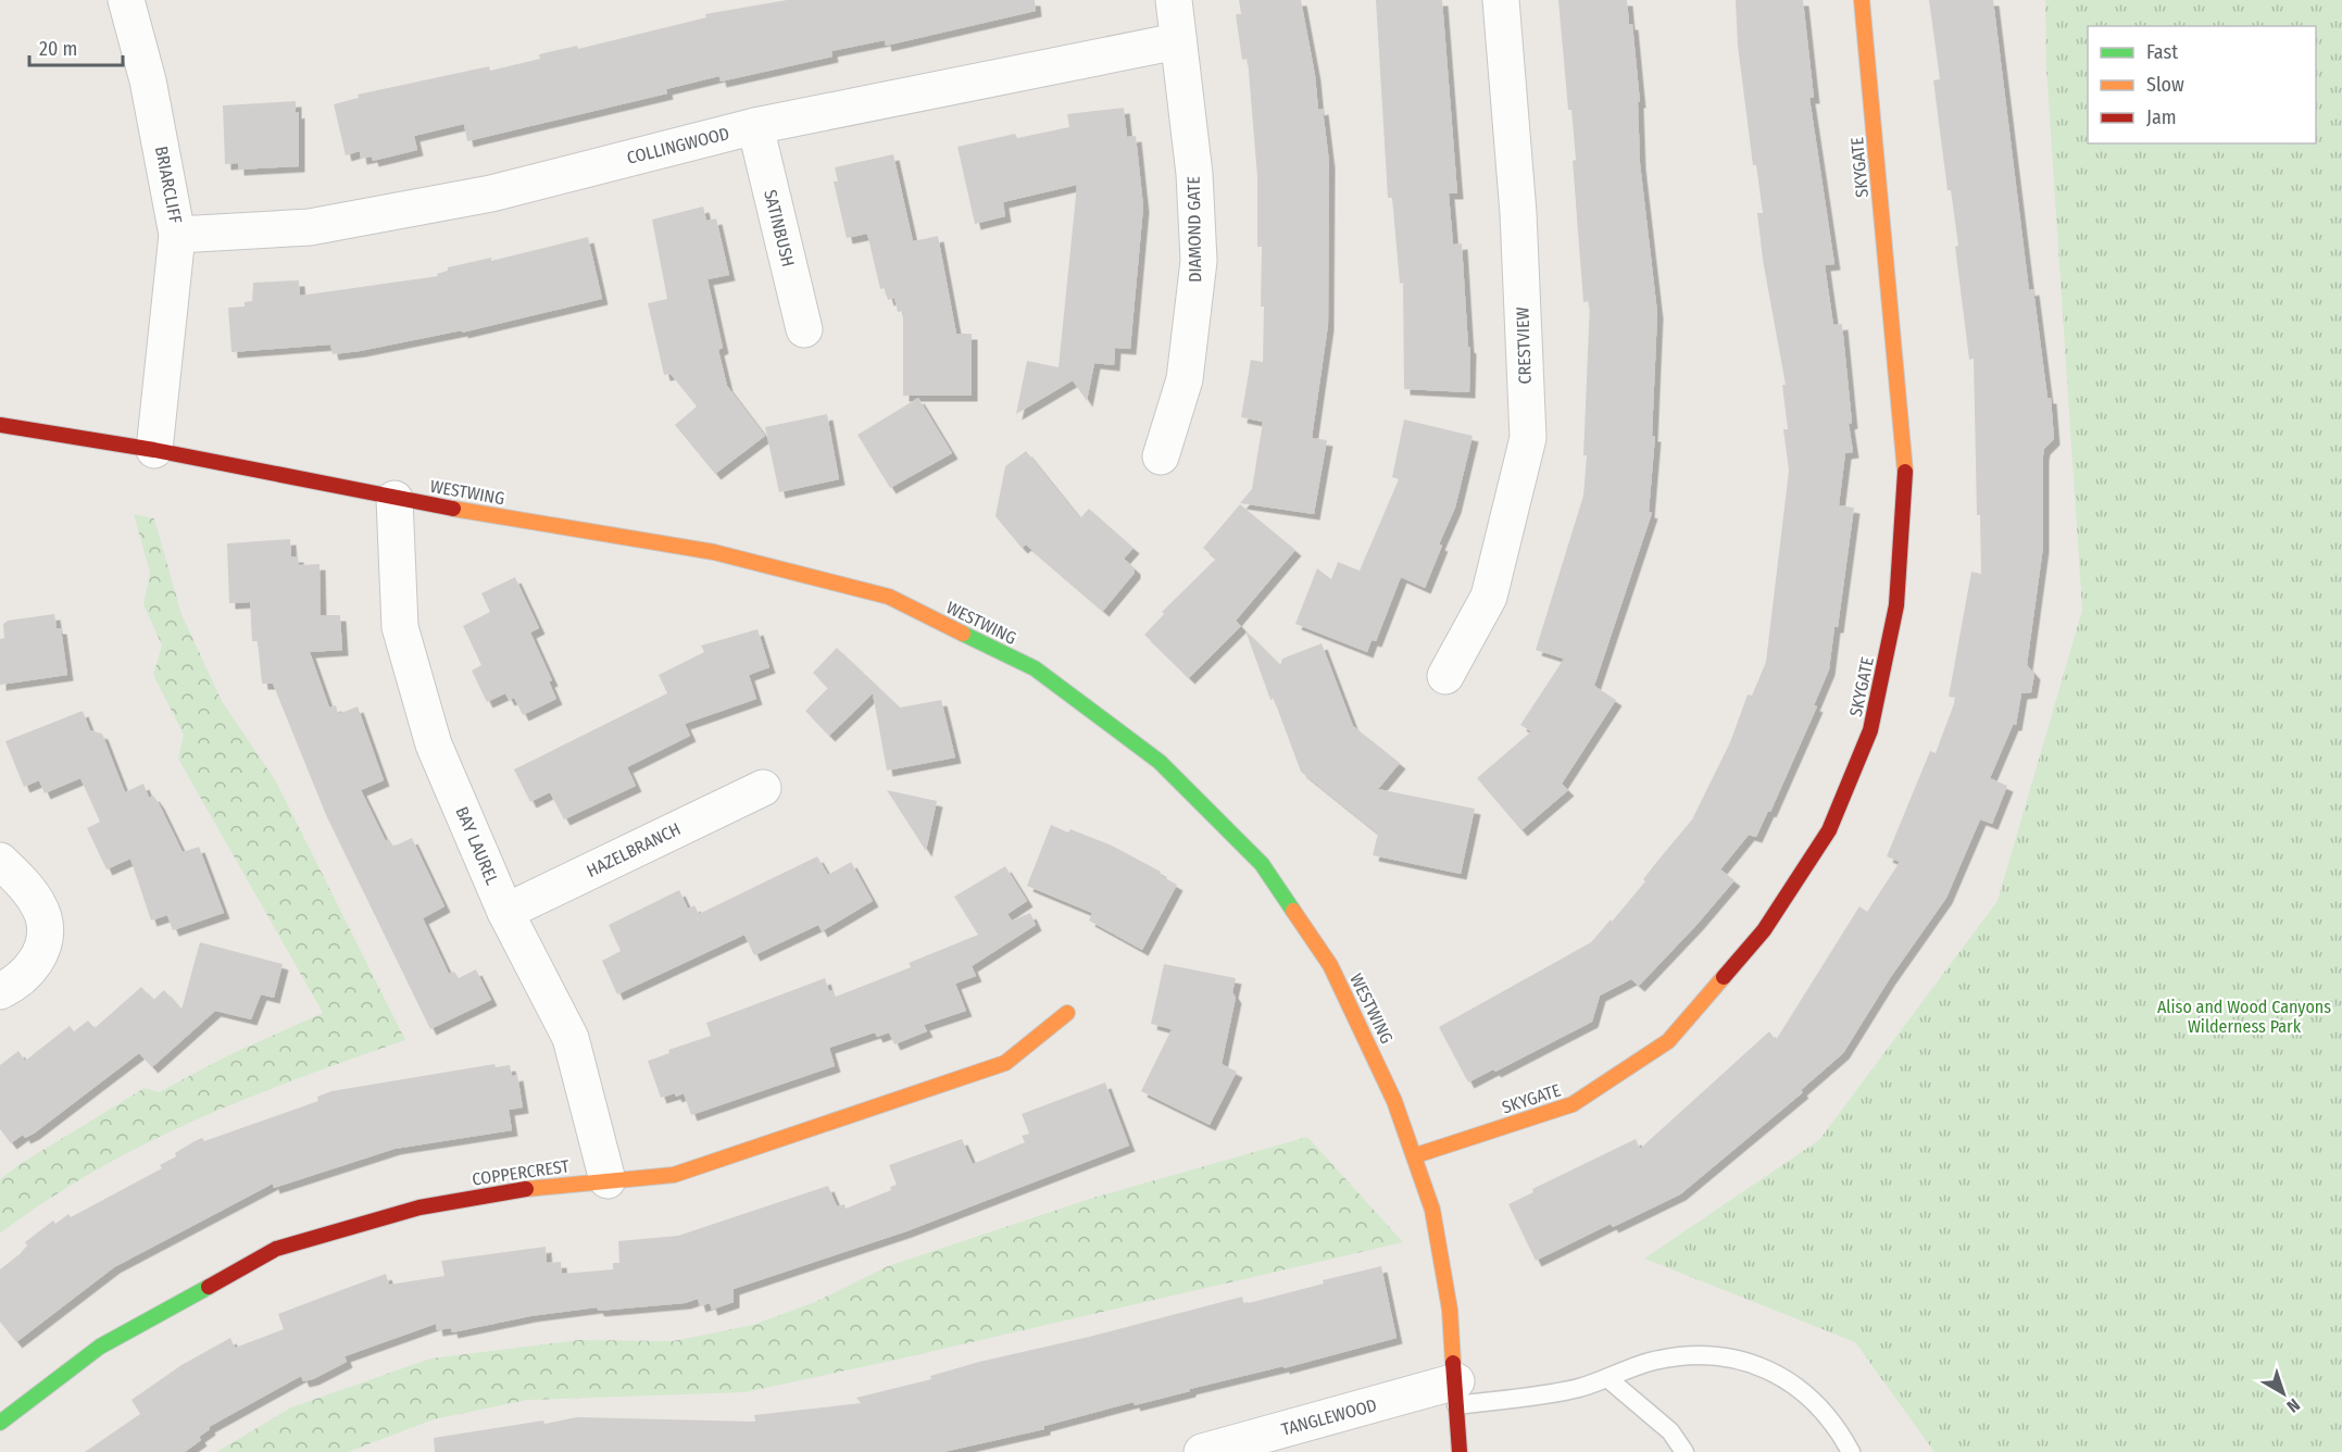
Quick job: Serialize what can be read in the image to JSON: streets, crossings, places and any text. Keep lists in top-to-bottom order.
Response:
{
  "streets": {
    "street": [
      "COLLINGWOOD",
      "SKYGATE",
      "BRIARCLIFF",
      "SATINBUSH",
      "DIAMOND GATE",
      "CRESTVIEW",
      "WESTWING",
      "BAY LAUREL",
      "HAZELBRANCH",
      "COPPERCREST",
      "TANGLEWOOD"
    ]
  },
  "crossings": [
    ["COLLINGWOOD", "BRIARCLIFF"],
    ["COLLINGWOOD", "SATINBUSH"],
    ["COLLINGWOOD", "DIAMOND GATE"],
    ["SKYGATE", "WESTWING"],
    ["BRIARCLIFF", "WESTWING"],
    ["WESTWING", "BAY LAUREL"],
    ["WESTWING", "TANGLEWOOD"],
    ["BAY LAUREL", "HAZELBRANCH"],
    ["BAY LAUREL", "COPPERCREST"]
  ],
  "parks": ["Aliso and Wood Canyons Wilderness Park"],
  "legend": ["Fast", "Slow", "Jam"],
  "scale_bar": "20 m",
  "north": "bottom right"
}
